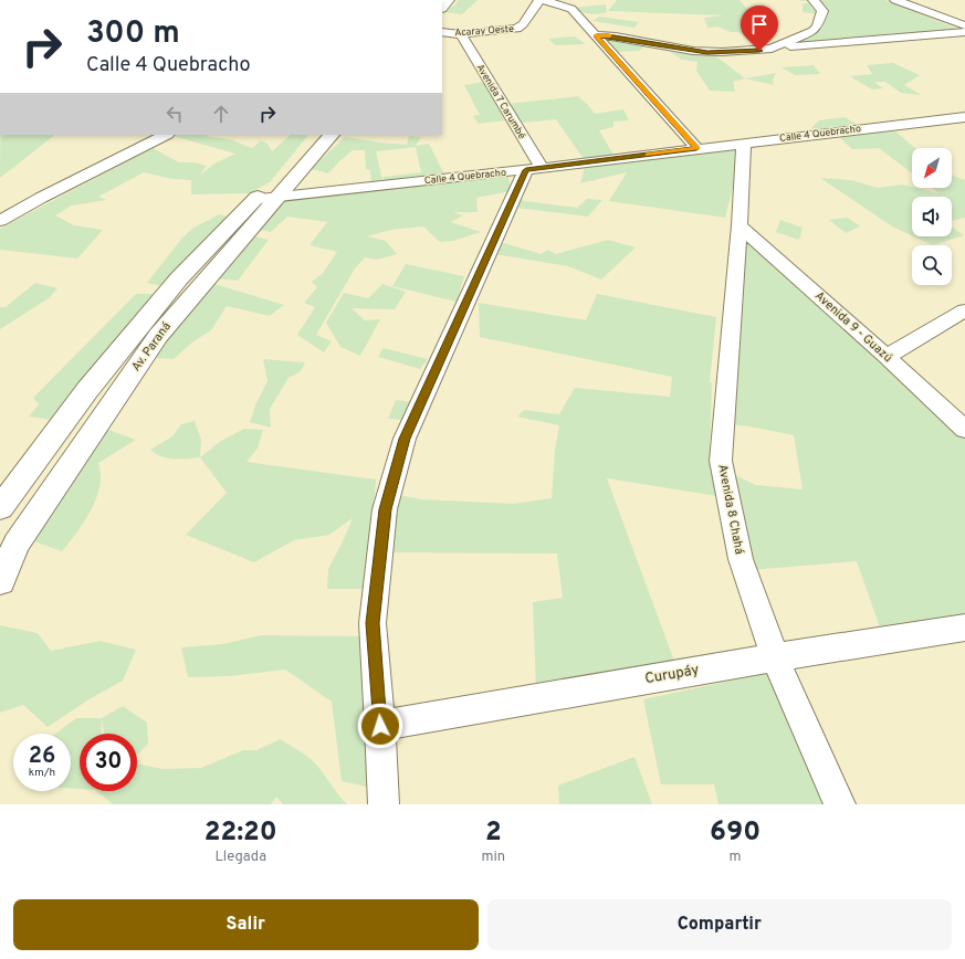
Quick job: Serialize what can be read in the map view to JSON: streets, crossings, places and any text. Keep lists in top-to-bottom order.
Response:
{
  "streets": {
    "street": [
      "Acaray Oeste",
      "Avenida 7 Carumbé",
      "Calle 4 Quebracho",
      "Avenida 9 - Guazú",
      "Av. Paraná",
      "Avenida 8 Chahá",
      "Curupa´y"
    ]
  },
  "crossings": [
    ["Acaray Oeste", "Avenida 7 Carumbé"],
    ["Avenida 7 Carumbé", "Calle 4 Quebracho"],
    ["Calle 4 Quebracho", "Av. Paraná"],
    ["Calle 4 Quebracho", "Avenida 8 Chahá"],
    ["Avenida 9 - Guazú", "Avenida 8 Chahá"],
    ["Avenida 8 Chahá", "Curupa´y"]
  ],
  "north": "bottom left",
  "page": {
    "turn": ["300 m", "Calle 4 Quebracho"],
    "speed": "26 km/h",
    "limit": "30",
    "eta": [
      "22:20",
      "Llegada",
      "2",
      "min",
      "690",
      "m"
    ],
    "buttons": ["Salir", "Compartir"]
  }
}
